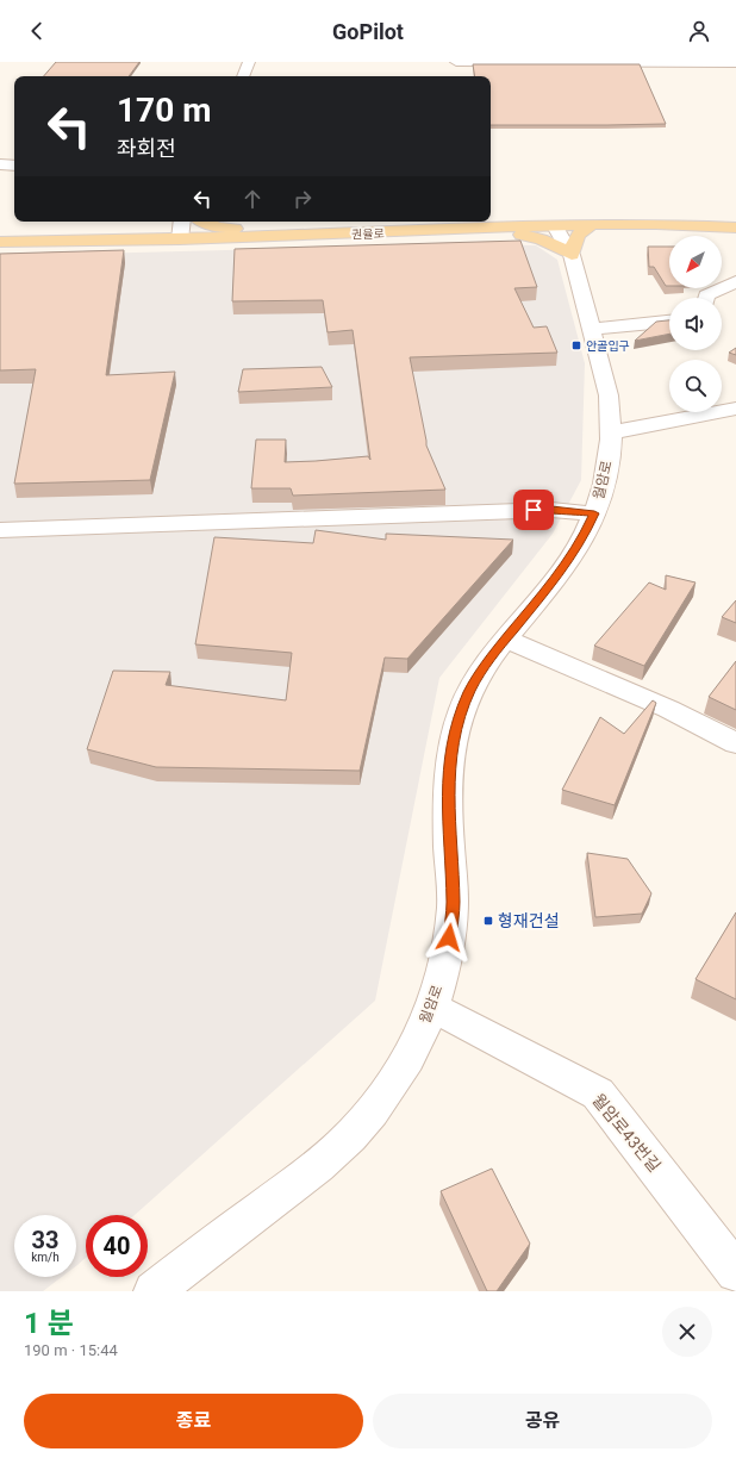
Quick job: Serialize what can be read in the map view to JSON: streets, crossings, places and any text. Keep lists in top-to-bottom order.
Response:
{
  "streets": {
    "main road": ["권율로"],
    "street": ["월암로", "월암로43번길"]
  },
  "crossings": [
    ["권율로", "월암로"],
    ["월암로", "월암로43번길"]
  ],
  "places": {
    "transit": ["안골입구", "형재건설"]
  },
  "north": "bottom left",
  "page": {
    "header": "GoPilot",
    "turn": ["170 m", "좌회전"],
    "speed": "33 km/h",
    "limit": "40",
    "heading": ["1 분", "190 m · 15:44"],
    "buttons": ["종료", "공유"]
  }
}
